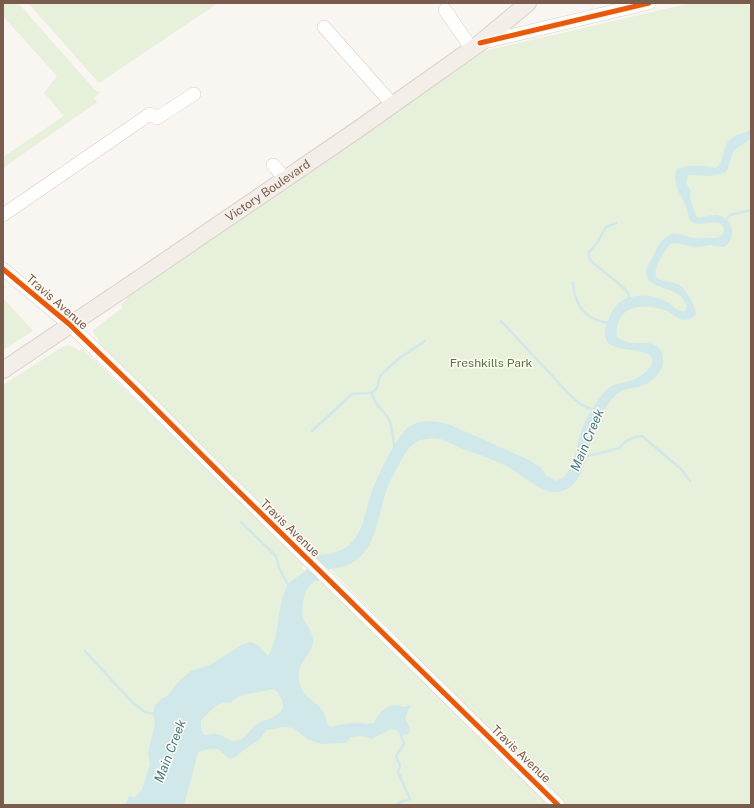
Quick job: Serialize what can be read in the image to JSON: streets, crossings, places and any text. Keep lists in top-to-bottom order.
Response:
{
  "streets": {
    "main road": ["Victory Boulevard"],
    "street": ["Travis Avenue"]
  },
  "crossings": [
    ["Victory Boulevard", "Travis Avenue"]
  ],
  "water": ["Main Creek"],
  "parks": ["Freshkills Park"]
}
